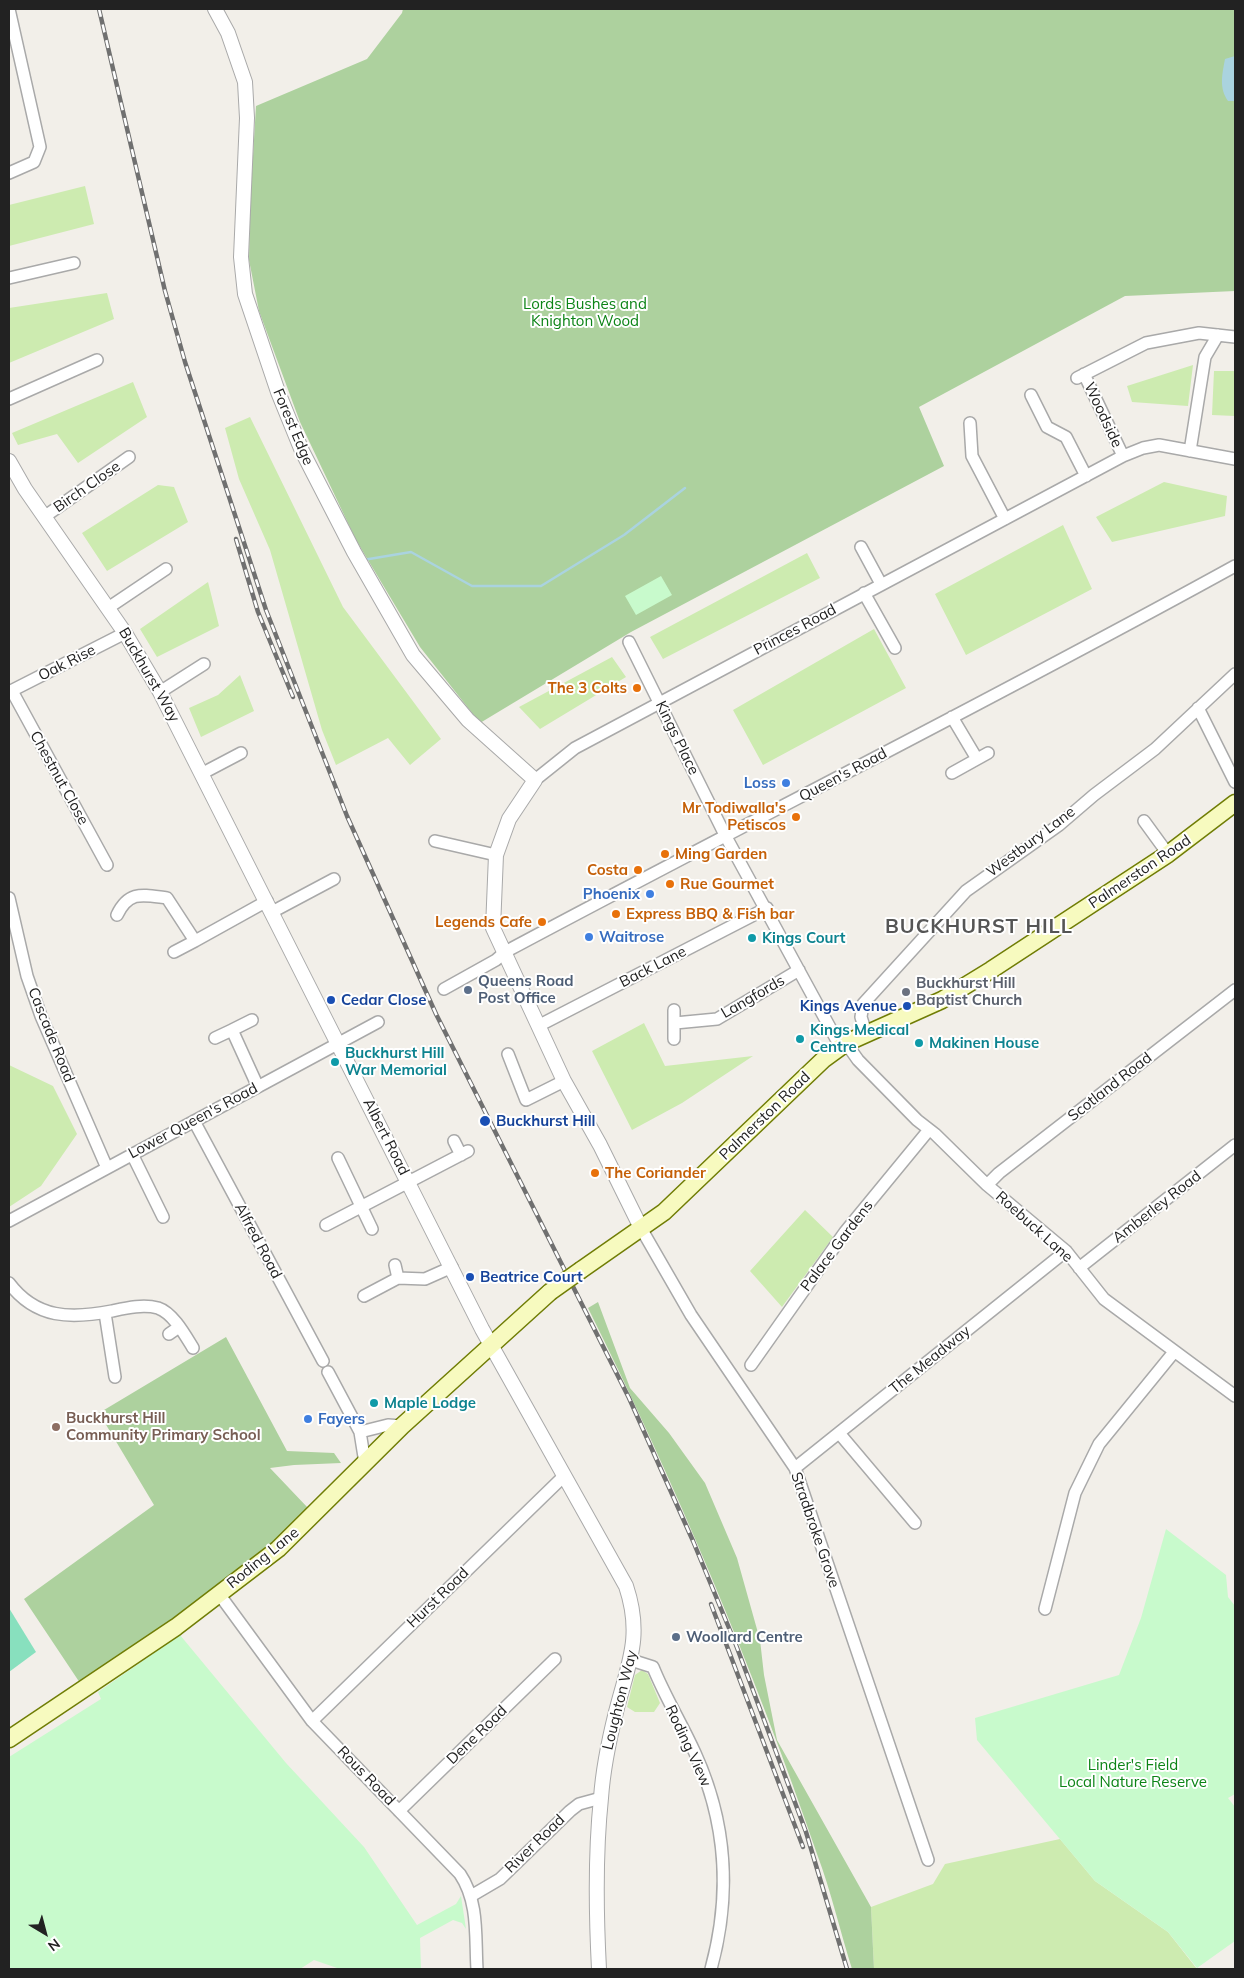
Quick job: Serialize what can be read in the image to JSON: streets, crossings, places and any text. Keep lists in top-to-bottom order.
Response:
{
  "streets": {
    "main road": ["Palmerston Road", "Roding Lane"],
    "street": [
      "Woodside",
      "Forest Edge",
      "Birch Close",
      "Princes Road",
      "Oak Rise",
      "Buckhurst Way",
      "Kings Place",
      "Queen's Road",
      "Chestnut Close",
      "Westbury Lane",
      "Back Lane",
      "Langfords",
      "Cascade Road",
      "Scotland Road",
      "Lower Queen's Road",
      "Albert Road",
      "Amberley Road",
      "Roebuck Lane",
      "Alfred Road",
      "Palace Gardens",
      "The Meadway",
      "Stradbroke Grove",
      "Hurst Road",
      "Loughton Way",
      "Dene Road",
      "Roding View",
      "Rous Road",
      "River Road"
    ]
  },
  "crossings": [
    ["Woodside", "Princes Road"],
    ["Forest Edge", "Princes Road"],
    ["Birch Close", "Buckhurst Way"],
    ["Princes Road", "Kings Place"],
    ["Princes Road", "Queen's Road"],
    ["Princes Road", "Palmerston Road"],
    ["Princes Road", "Back Lane"],
    ["Princes Road", "Stradbroke Grove"],
    ["Oak Rise", "Buckhurst Way"],
    ["Oak Rise", "Chestnut Close"],
    ["Buckhurst Way", "Albert Road"],
    ["Kings Place", "Queen's Road"],
    ["Westbury Lane", "Palmerston Road"],
    ["Palmerston Road", "Albert Road"],
    ["Palmerston Road", "Roebuck Lane"],
    ["Palmerston Road", "Stradbroke Grove"],
    ["Palmerston Road", "Roding Lane"],
    ["Palmerston Road", "Loughton Way"],
    ["Cascade Road", "Lower Queen's Road"],
    ["Scotland Road", "Roebuck Lane"],
    ["Lower Queen's Road", "Albert Road"],
    ["Lower Queen's Road", "Alfred Road"],
    ["Albert Road", "Roding Lane"],
    ["Albert Road", "Loughton Way"],
    ["Amberley Road", "Roebuck Lane"],
    ["Roebuck Lane", "Palace Gardens"],
    ["Roebuck Lane", "The Meadway"],
    ["The Meadway", "Stradbroke Grove"],
    ["Roding Lane", "Loughton Way"],
    ["Roding Lane", "Rous Road"],
    ["Hurst Road", "Loughton Way"],
    ["Hurst Road", "Rous Road"],
    ["Loughton Way", "Roding View"],
    ["Loughton Way", "River Road"],
    ["Dene Road", "Rous Road"],
    ["Rous Road", "River Road"]
  ],
  "districts": ["BUCKHURST HILL"],
  "parks": ["Lords Bushes and Knighton Wood", "Linder's Field Local Nature Reserve"],
  "places": [
    "The 3 Colts",
    "Loss",
    "Mr Todiwalla's Petiscos",
    "Ming Garden",
    "Costa",
    "Rue Gourmet",
    "Phoenix",
    "Express BBQ & Fish bar",
    "Legends Cafe",
    "Waitrose",
    "Kings Court",
    "Queens Road Post Office",
    "Buckhurst Hill Baptist Church",
    "Cedar Close",
    "Kings Avenue",
    "Kings Medical Centre",
    "Makinen House",
    "Buckhurst Hill War Memorial",
    "Buckhurst Hill",
    "The Coriander",
    "Beatrice Court",
    "Maple Lodge",
    "Fayers",
    "Buckhurst Hill Community Primary School",
    "Woollard Centre"
  ],
  "north": "bottom right"
}
